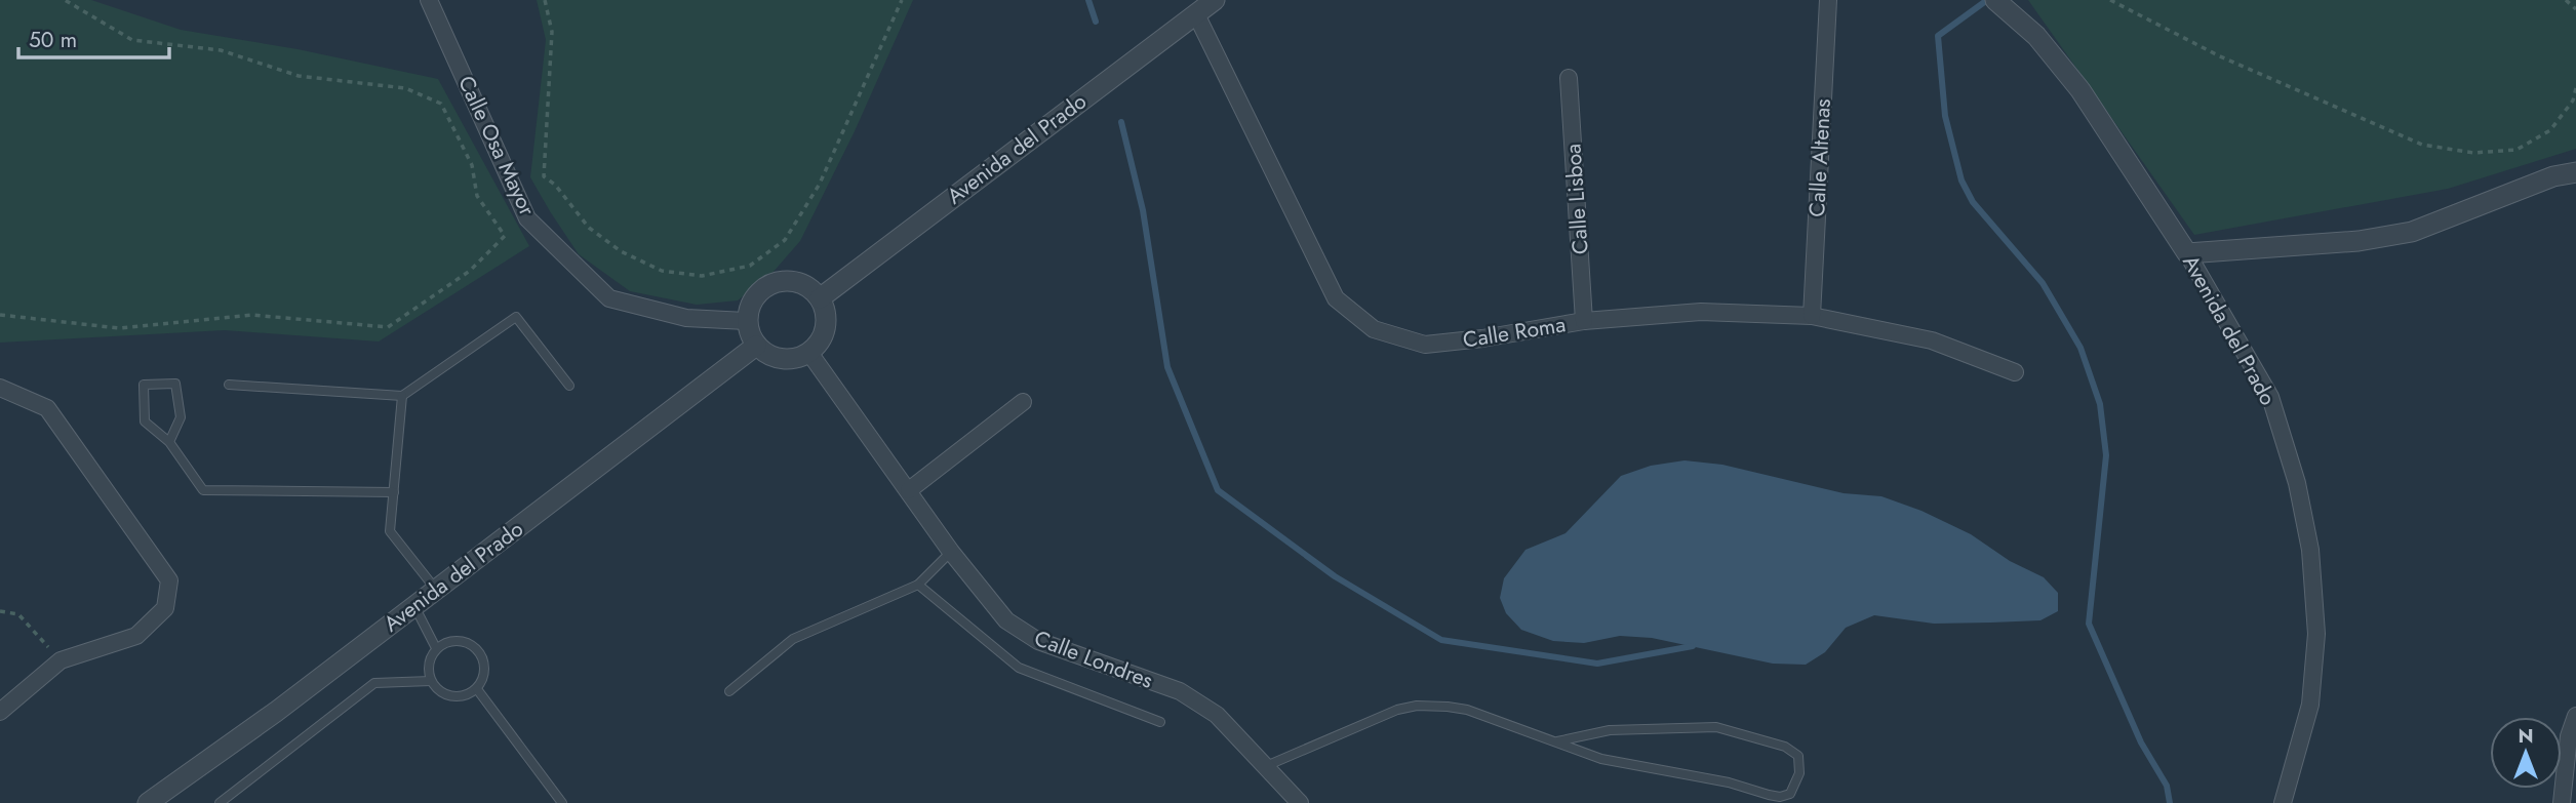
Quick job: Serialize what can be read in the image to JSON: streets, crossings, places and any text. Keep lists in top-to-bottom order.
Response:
{
  "streets": {
    "street": [
      "Calle Osa Mayor",
      "Avenida del Prado",
      "Calle Altenas",
      "Calle Lisboa",
      "Calle Roma",
      "Calle Londres"
    ]
  },
  "crossings": [
    ["Calle Osa Mayor", "Avenida del Prado"],
    ["Calle Osa Mayor", "Calle Londres"],
    ["Avenida del Prado", "Calle Roma"],
    ["Avenida del Prado", "Calle Londres"],
    ["Calle Altenas", "Calle Roma"],
    ["Calle Lisboa", "Calle Roma"]
  ],
  "scale_bar": "50 m",
  "north": "top"
}
